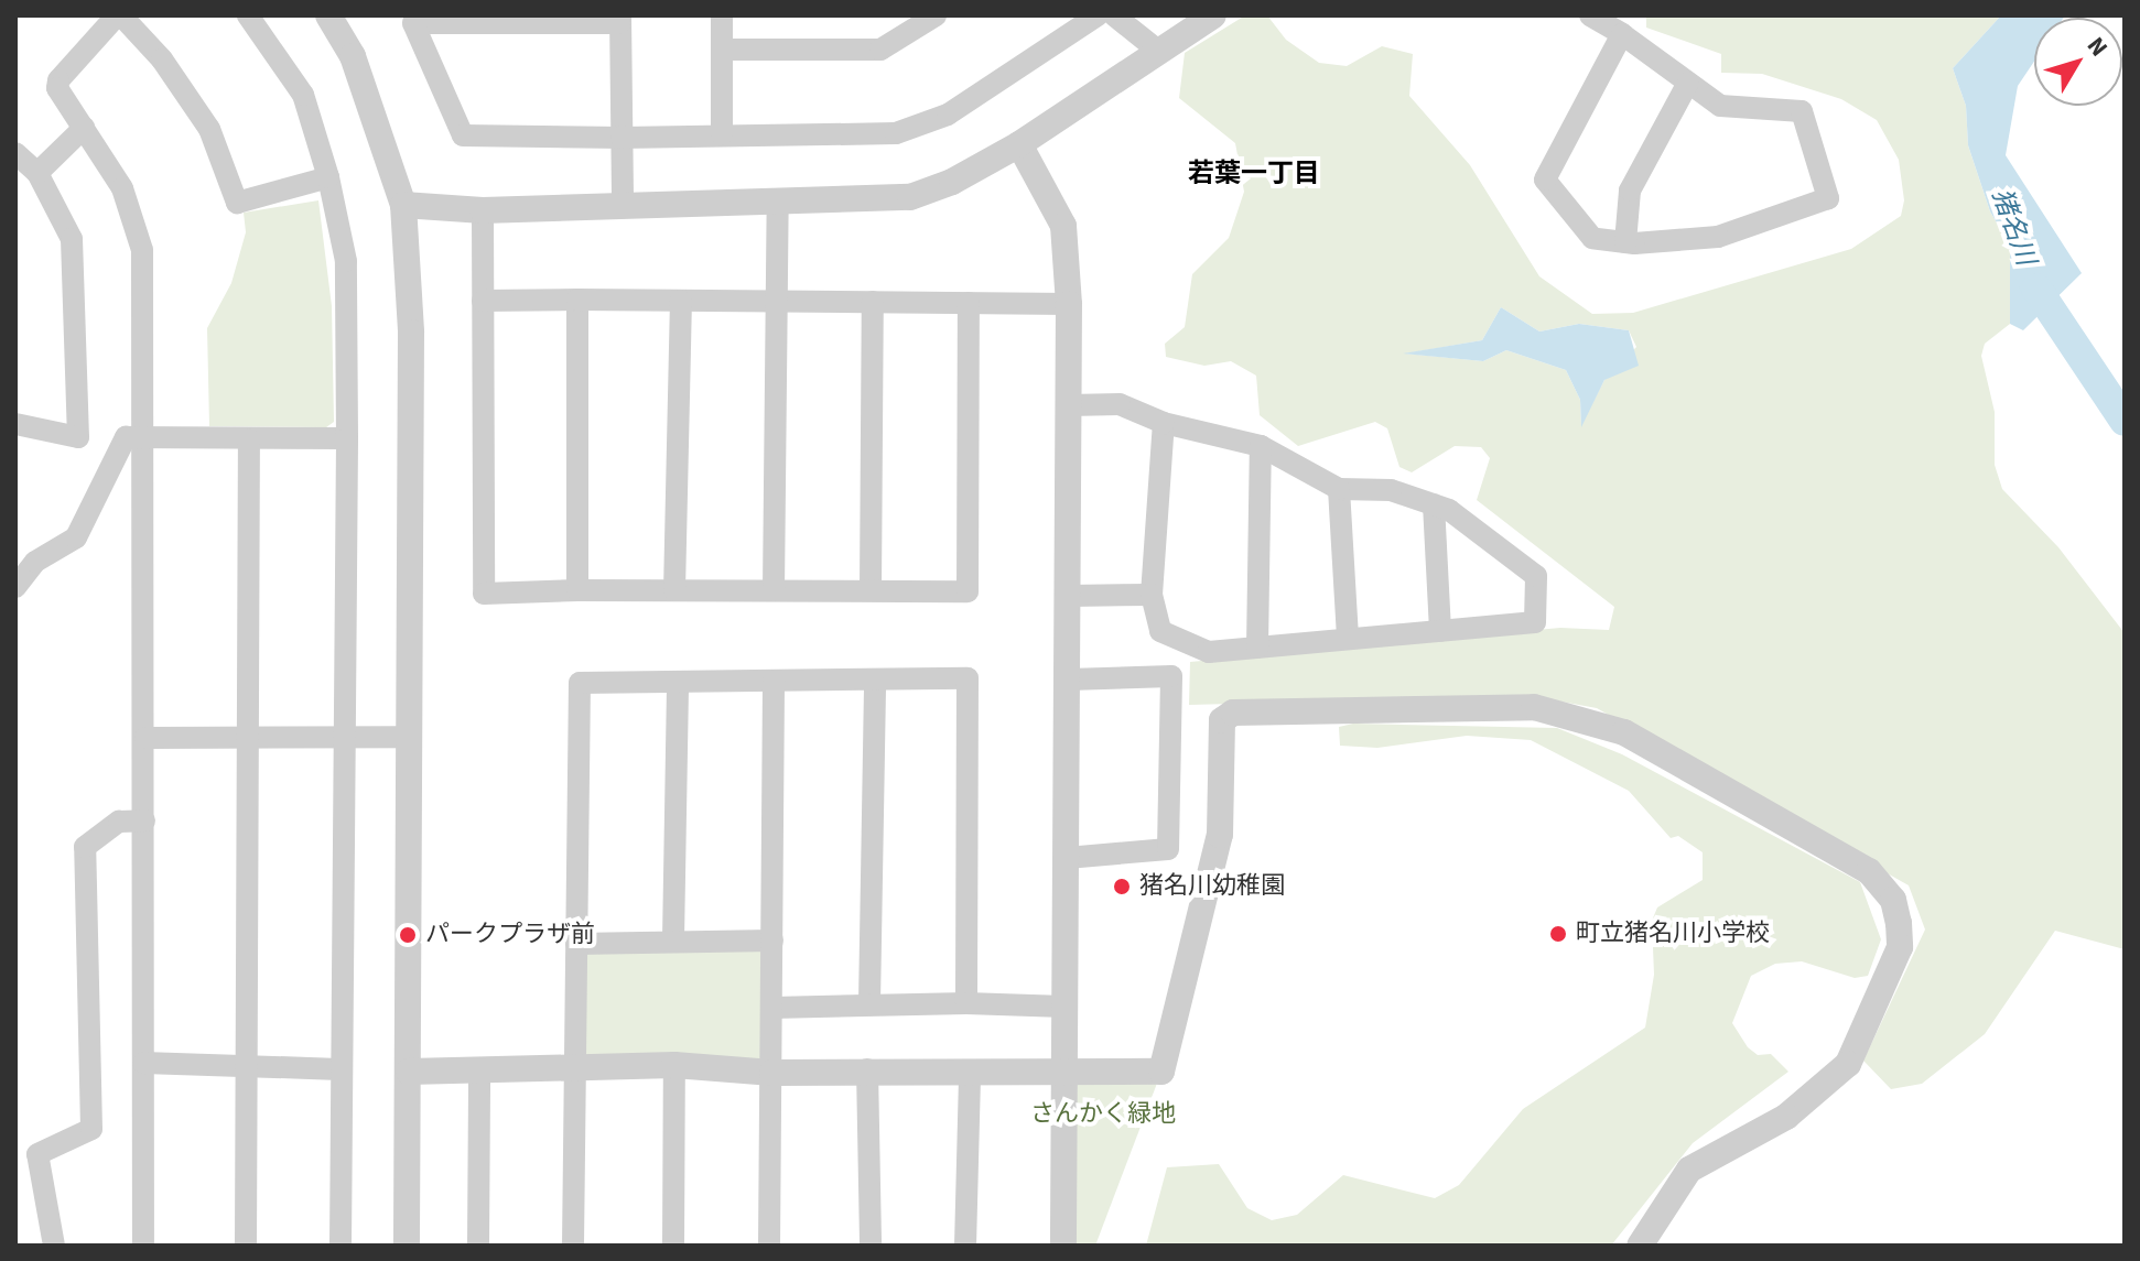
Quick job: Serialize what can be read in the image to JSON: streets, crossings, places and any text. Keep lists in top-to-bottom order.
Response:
{
  "districts": ["若葉一丁目"],
  "water": ["猪名川"],
  "parks": ["さんかく緑地"],
  "places": ["猪名川幼稚園", "町立猪名川小学校", "パークプラザ前"],
  "north": "top right"
}
